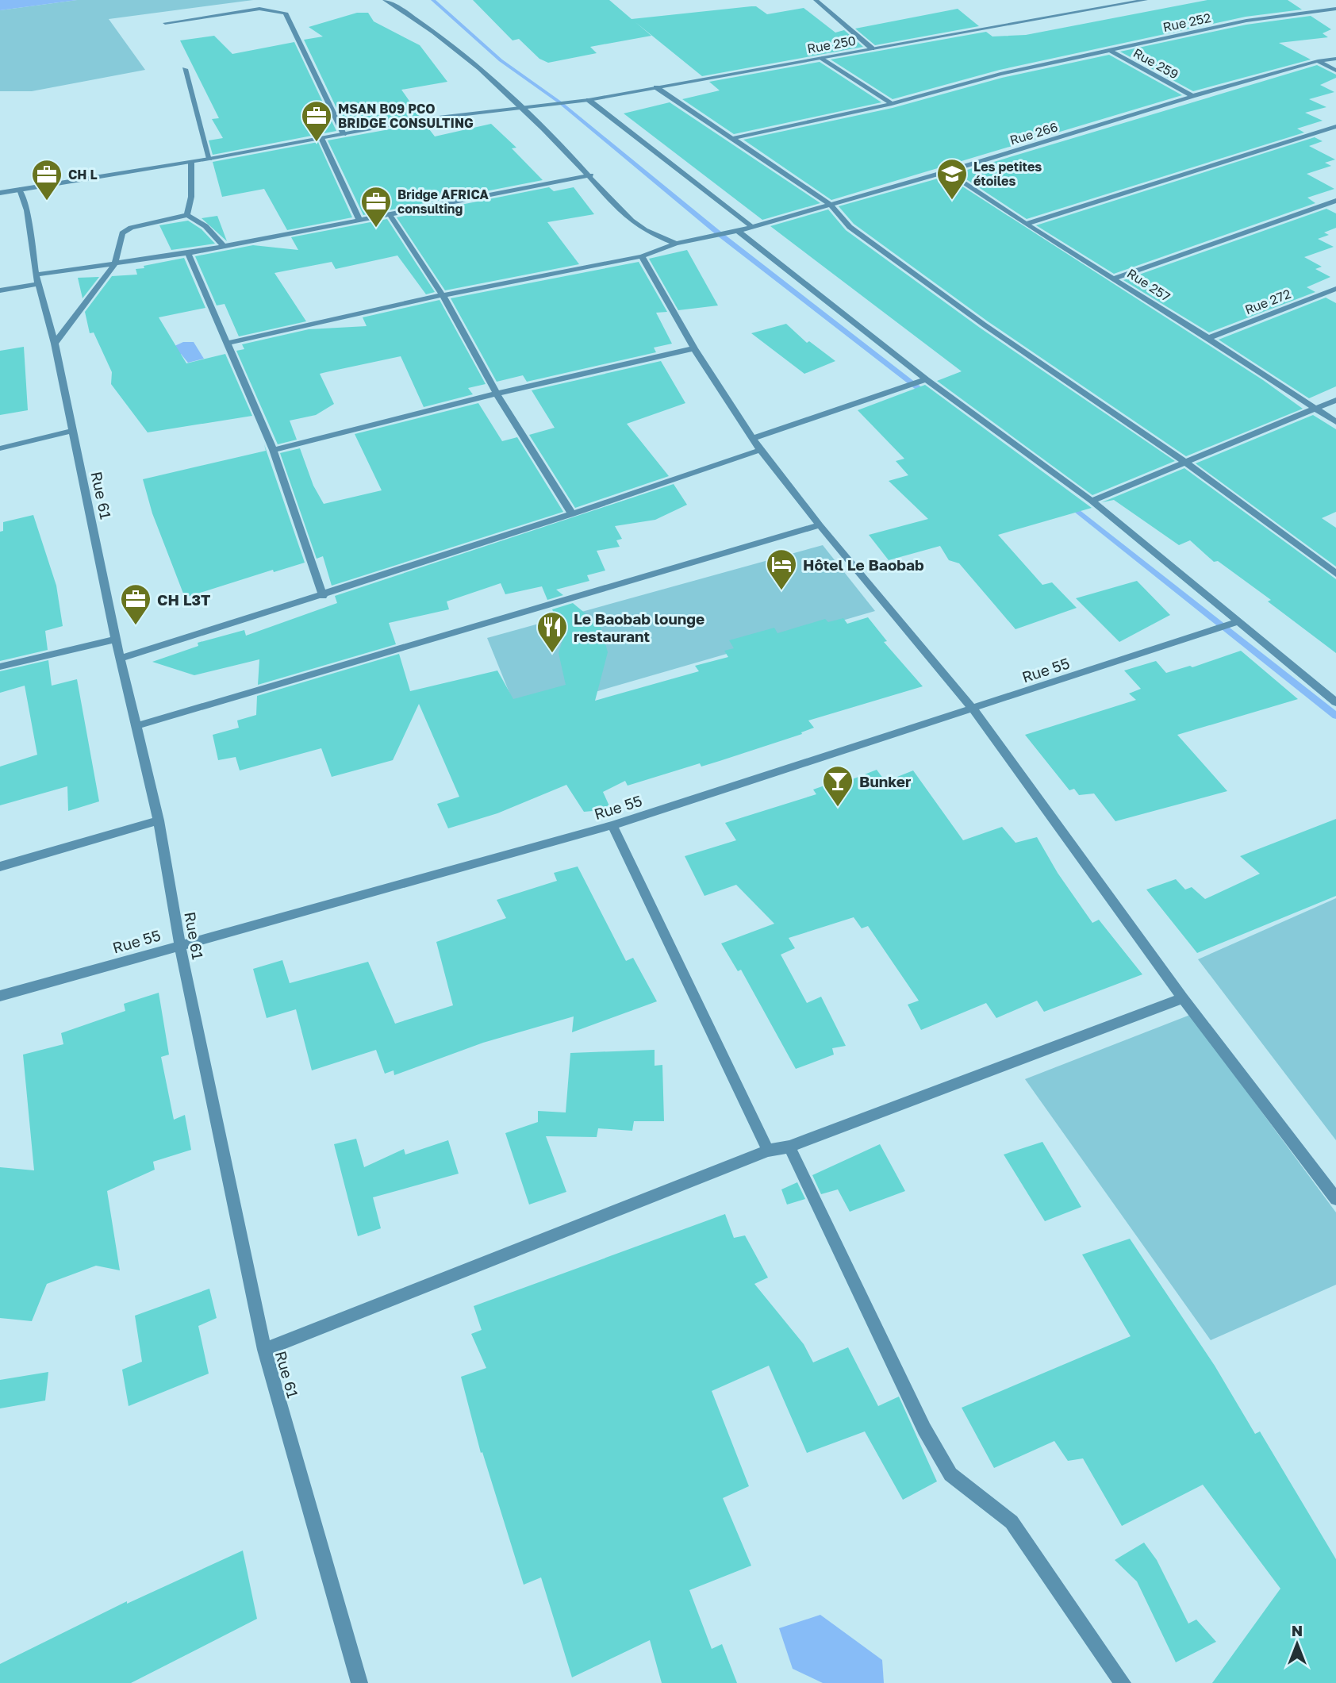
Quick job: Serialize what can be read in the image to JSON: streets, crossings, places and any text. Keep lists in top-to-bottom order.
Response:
{
  "streets": {
    "street": [
      "Rue 252",
      "Rue 250",
      "Rue 259",
      "Rue 266",
      "Rue 257",
      "Rue 272",
      "Rue 61",
      "Rue 55"
    ]
  },
  "crossings": [
    ["Rue 252", "Rue 259"],
    ["Rue 250", "Rue 61"],
    ["Rue 259", "Rue 266"],
    ["Rue 266", "Rue 257"],
    ["Rue 257", "Rue 272"],
    ["Rue 61", "Rue 55"]
  ],
  "places": {
    "office": [
      "MSAN B09 PCO BRIDGE CONSULTING",
      "CH L",
      "Bridge AFRICA consulting",
      "CH L3T"
    ],
    "school or university": ["Les petites étoiles"],
    "hotel": ["Hôtel Le Baobab"],
    "restaurant": ["Le Baobab lounge restaurant"],
    "bar": ["Bunker"]
  },
  "north": "top"
}
